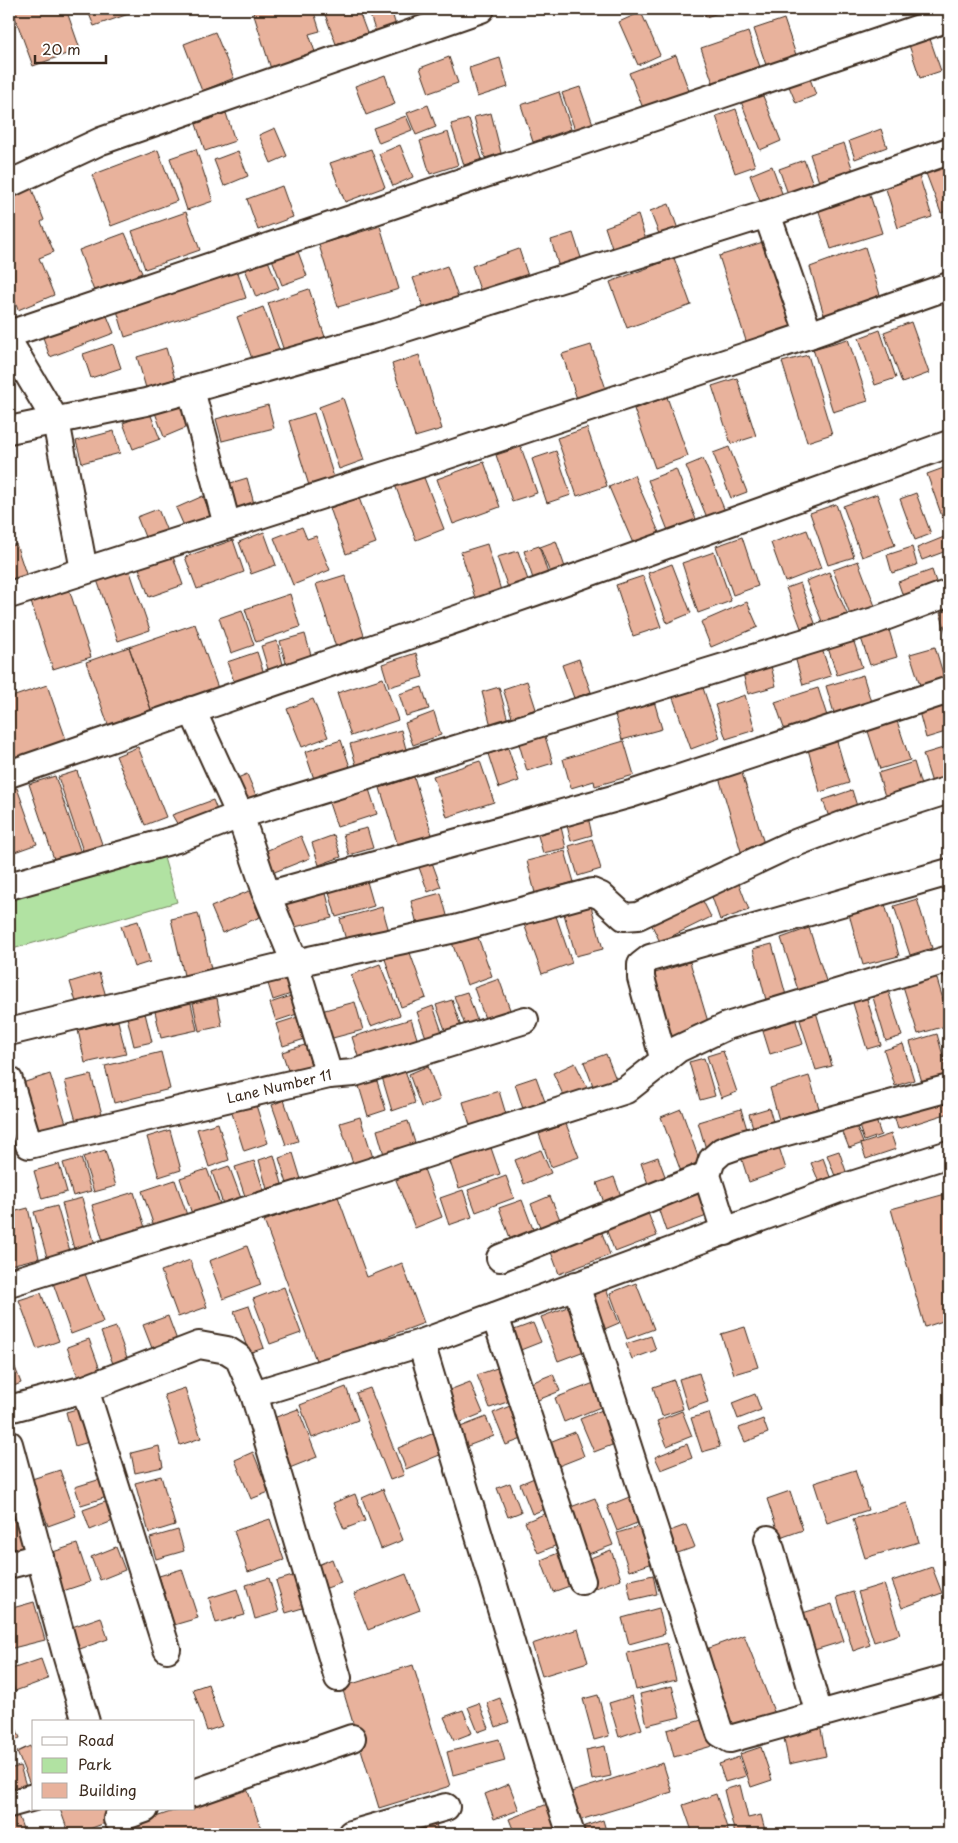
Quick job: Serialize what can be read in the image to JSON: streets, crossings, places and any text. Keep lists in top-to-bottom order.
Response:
{
  "streets": {
    "street": ["Lane Number 11"]
  },
  "legend": ["Road", "Park", "Building"],
  "scale_bar": "20 m"
}
